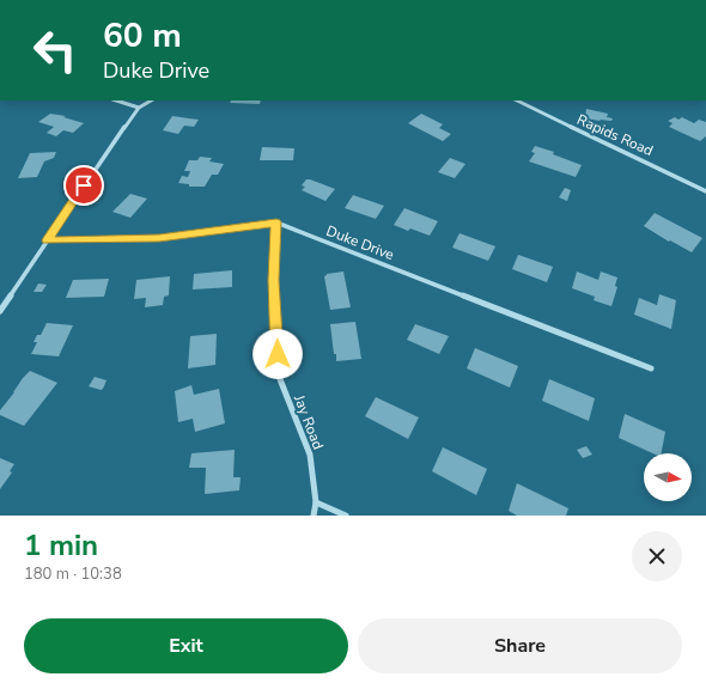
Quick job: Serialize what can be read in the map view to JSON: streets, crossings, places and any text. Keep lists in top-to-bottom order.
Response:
{
  "streets": {
    "street": ["Rapids Road", "Duke Drive", "Jay Road"]
  },
  "crossings": [
    ["Duke Drive", "Jay Road"]
  ],
  "north": "right",
  "page": {
    "turn": ["60 m", "Duke Drive"],
    "heading": ["1 min", "180 m · 10:38"],
    "buttons": ["Exit", "Share"]
  }
}
